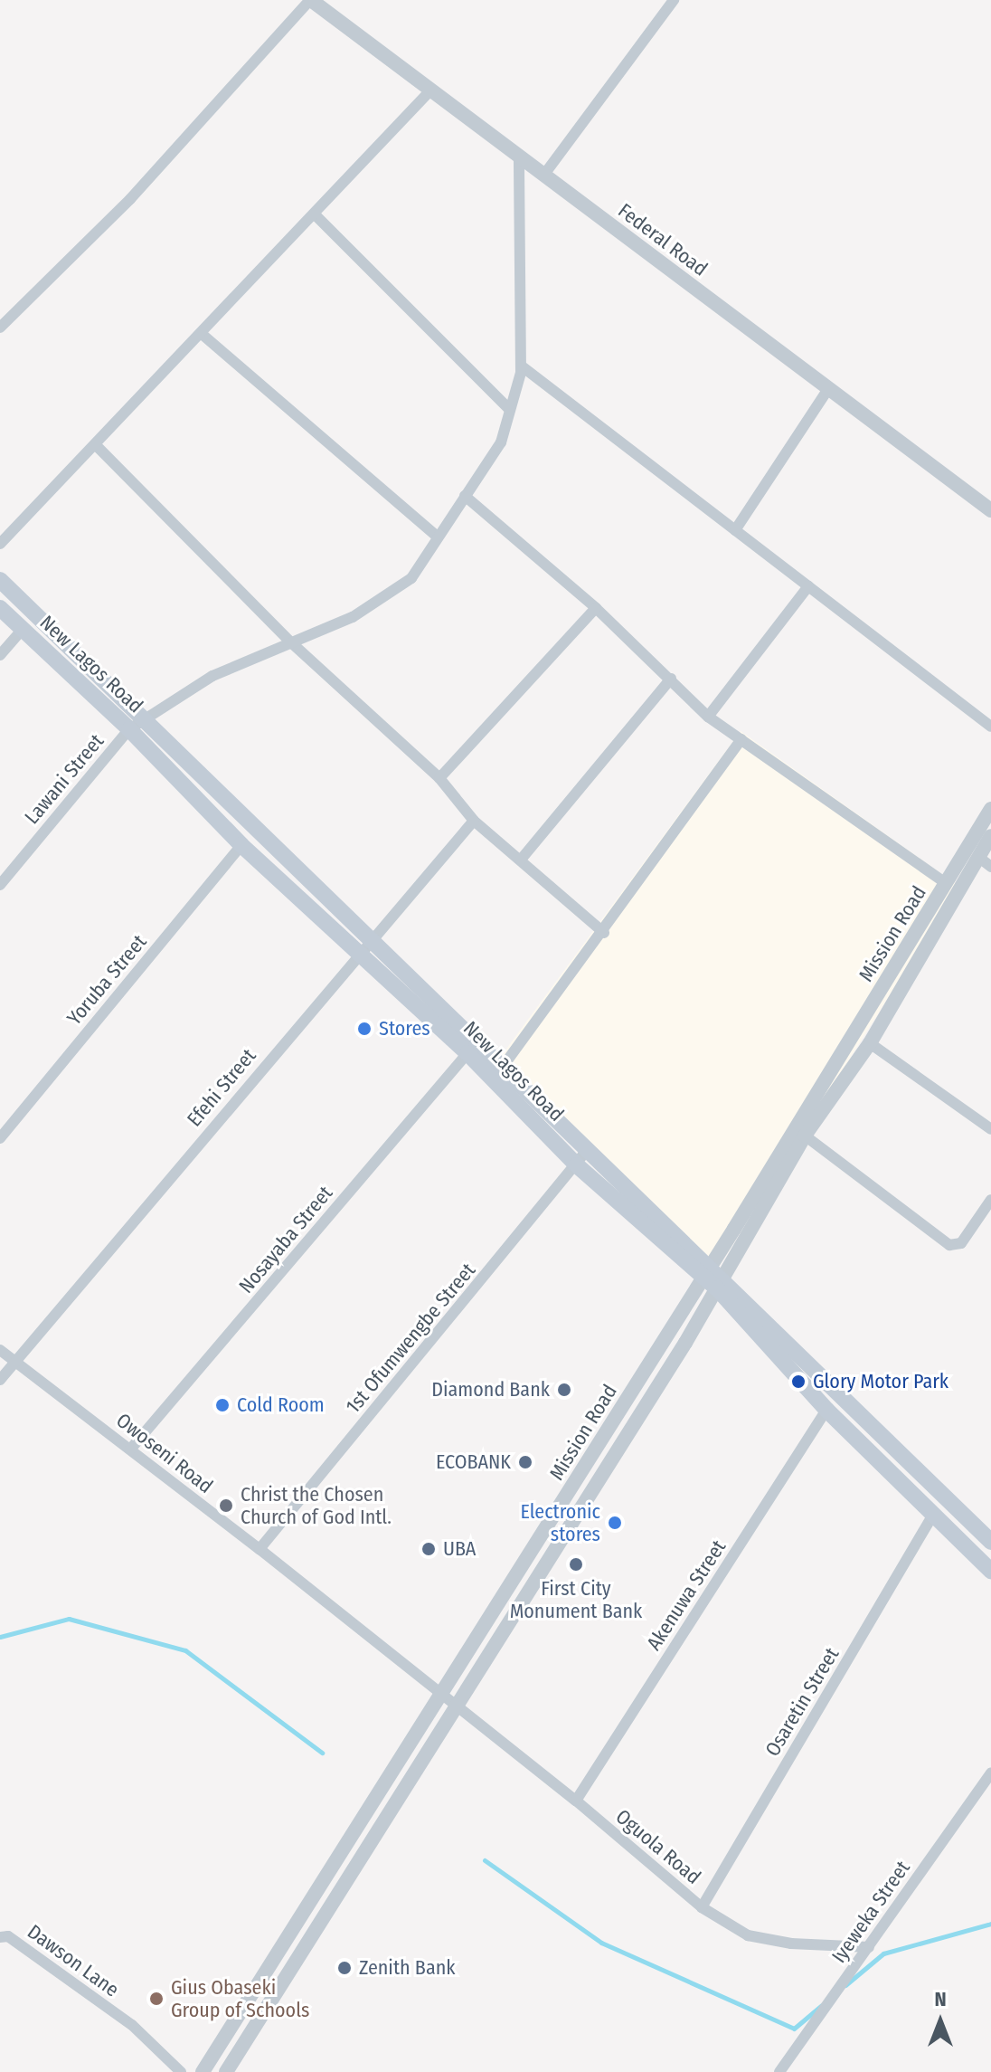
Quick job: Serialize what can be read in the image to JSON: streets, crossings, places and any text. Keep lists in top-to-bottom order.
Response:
{
  "streets": {
    "main road": ["New Lagos Road"],
    "street": [
      "Federal Road",
      "Lawani Street",
      "Mission Road",
      "Yoruba Street",
      "Efehi Street",
      "Nosayaba Street",
      "1st Ofumwengbe Street",
      "Owoseni Road",
      "Akenuwa Street",
      "Osaretin Street",
      "Oguola Road",
      "Iyeweka Street",
      "Dawson Lane"
    ]
  },
  "crossings": [
    ["Federal Road", "Lawani Street"],
    ["New Lagos Road", "Lawani Street"],
    ["New Lagos Road", "Mission Road"],
    ["New Lagos Road", "Yoruba Street"],
    ["New Lagos Road", "Efehi Street"],
    ["New Lagos Road", "Nosayaba Street"],
    ["New Lagos Road", "1st Ofumwengbe Street"],
    ["New Lagos Road", "Akenuwa Street"],
    ["New Lagos Road", "Osaretin Street"],
    ["Mission Road", "Owoseni Road"],
    ["Mission Road", "Oguola Road"],
    ["Efehi Street", "Owoseni Road"],
    ["Nosayaba Street", "Owoseni Road"],
    ["1st Ofumwengbe Street", "Owoseni Road"],
    ["Owoseni Road", "Oguola Road"],
    ["Akenuwa Street", "Oguola Road"],
    ["Osaretin Street", "Oguola Road"],
    ["Oguola Road", "Iyeweka Street"]
  ],
  "places": [
    "Stores",
    "Glory Motor Park",
    "Diamond Bank",
    "Cold Room",
    "ECOBANK",
    "Christ the Chosen Church of God Intl.",
    "Electronic stores",
    "UBA",
    "First City Monument Bank",
    "Zenith Bank",
    "Gius Obaseki Group of Schools"
  ],
  "north": "top"
}
